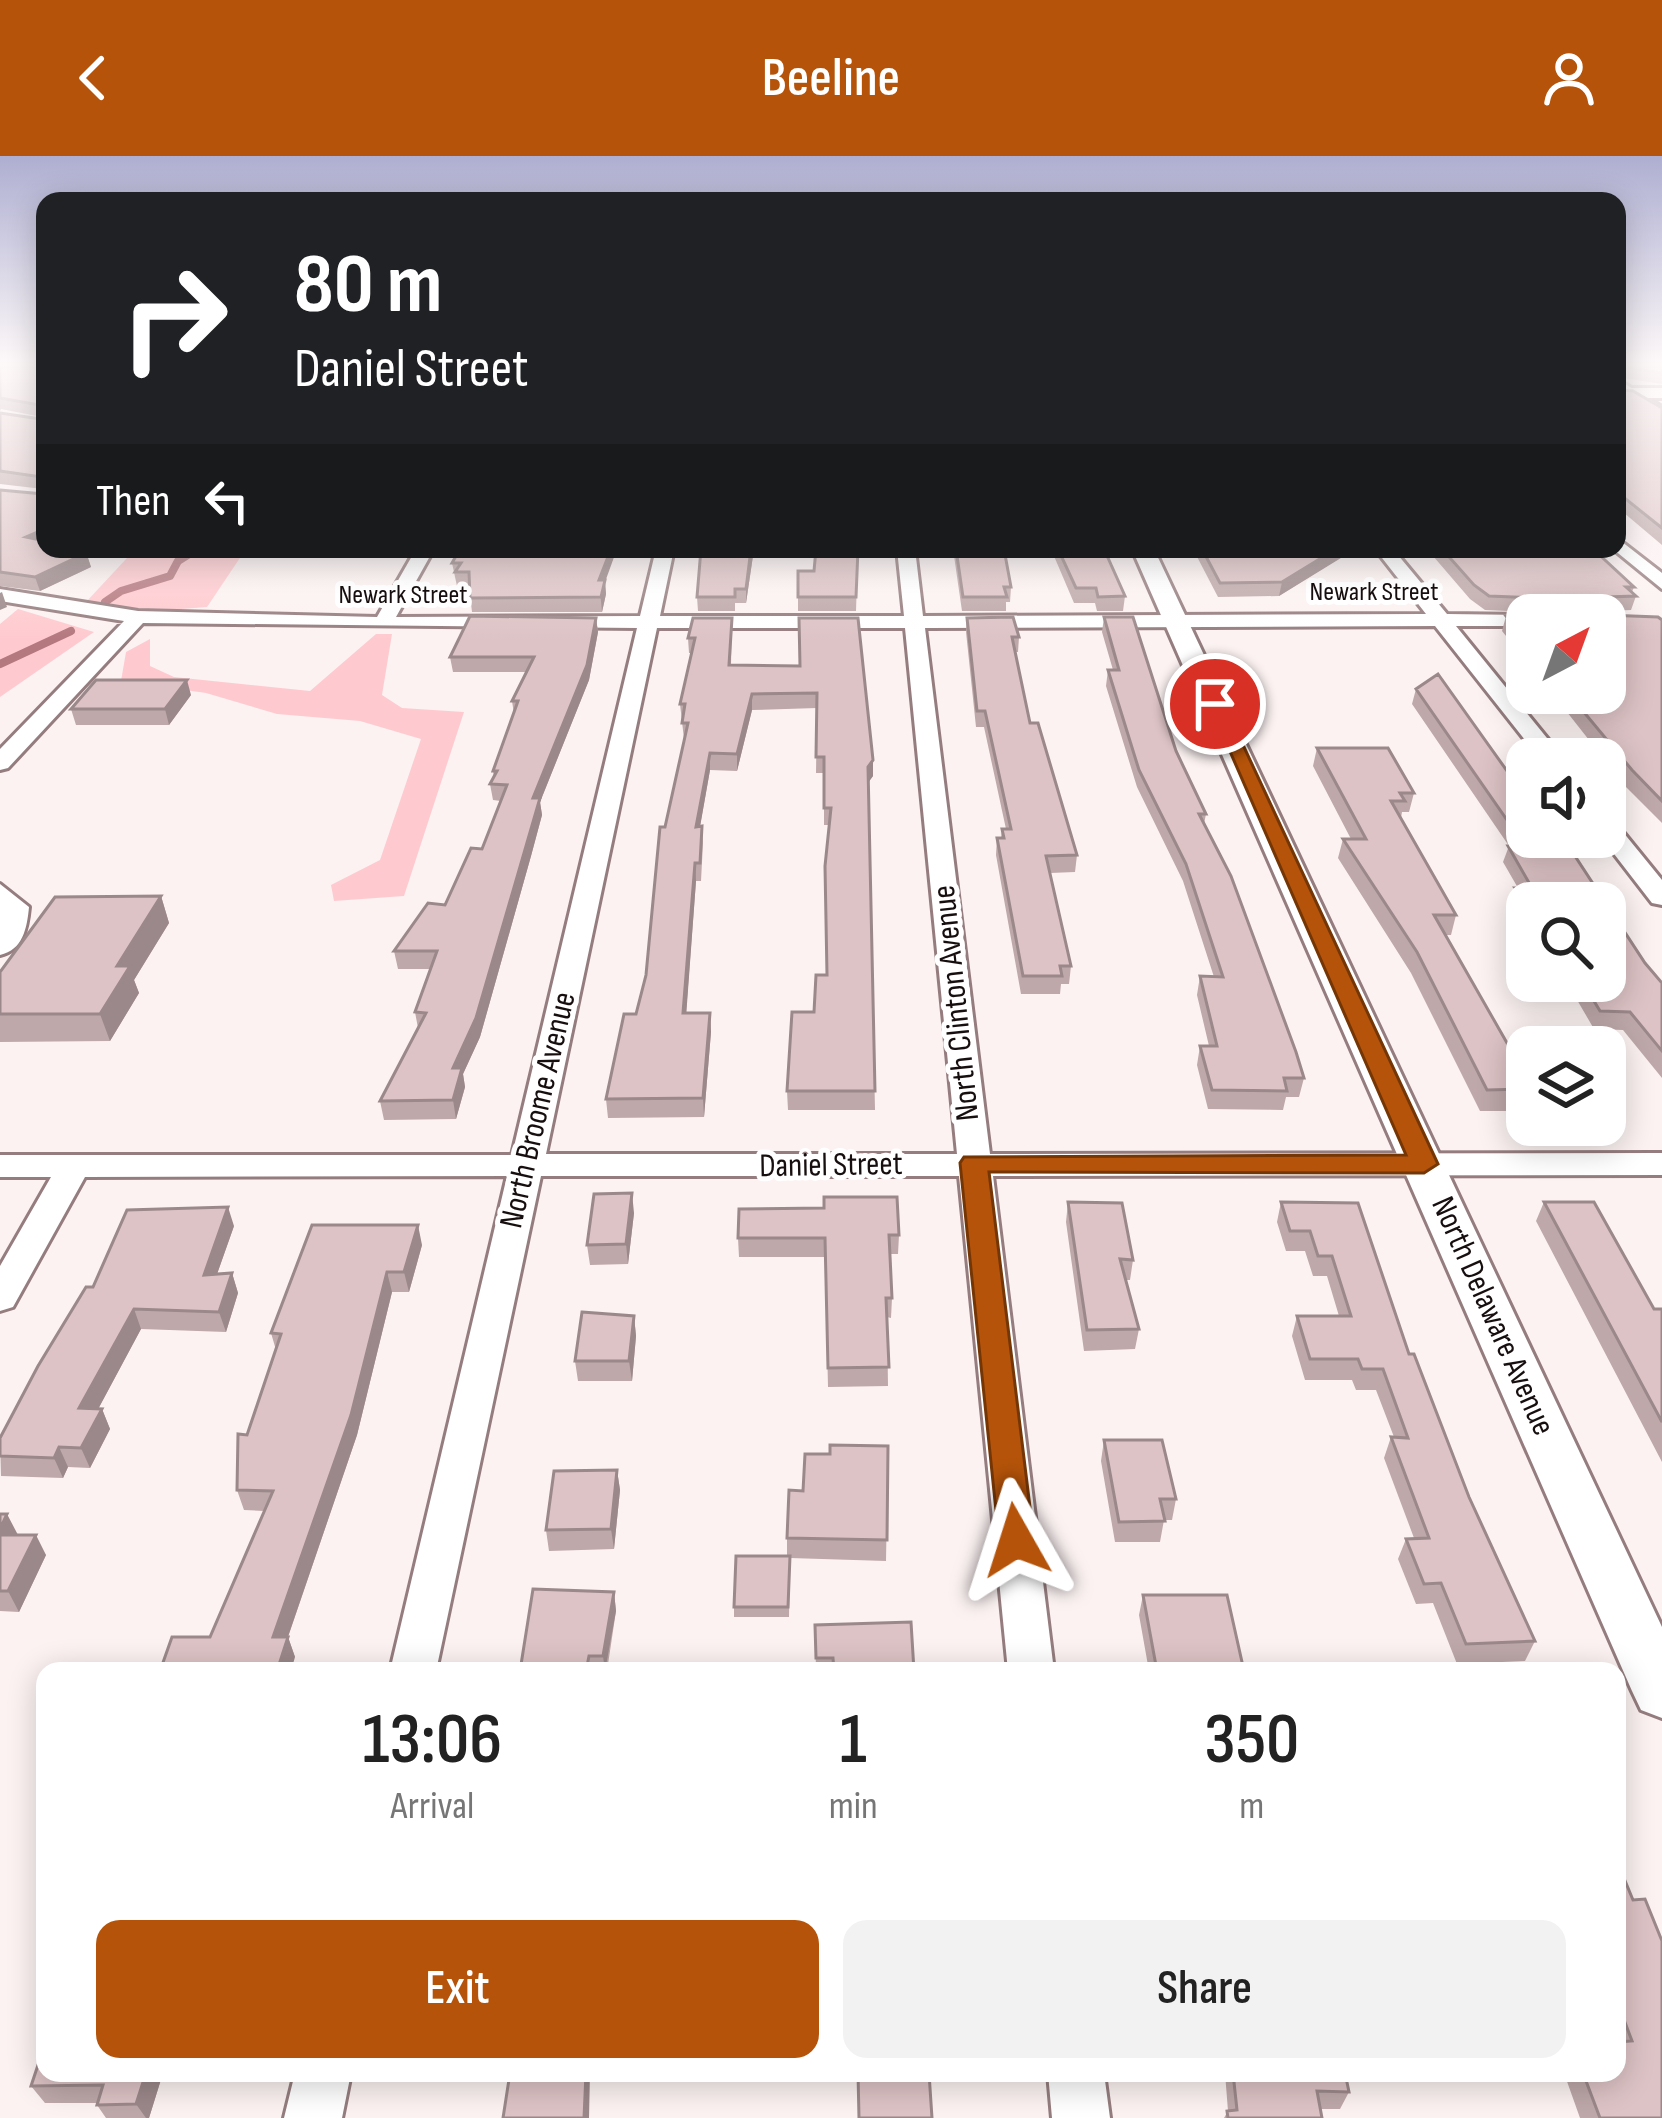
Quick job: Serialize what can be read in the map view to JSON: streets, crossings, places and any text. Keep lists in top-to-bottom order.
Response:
{
  "streets": {
    "street": [
      "Newark Street",
      "North Clinton Avenue",
      "North Broome Avenue",
      "Daniel Street",
      "North Delaware Avenue"
    ]
  },
  "crossings": [
    ["Newark Street", "North Clinton Avenue"],
    ["Newark Street", "North Broome Avenue"],
    ["Newark Street", "North Delaware Avenue"],
    ["North Clinton Avenue", "Daniel Street"],
    ["North Broome Avenue", "Daniel Street"],
    ["Daniel Street", "North Delaware Avenue"]
  ],
  "north": "top right",
  "page": {
    "header": "Beeline",
    "turn": ["80 m", "Daniel Street"],
    "then": "Then",
    "eta": [
      "13:06",
      "Arrival",
      "1",
      "min",
      "350",
      "m"
    ],
    "buttons": ["Exit", "Share"]
  }
}
